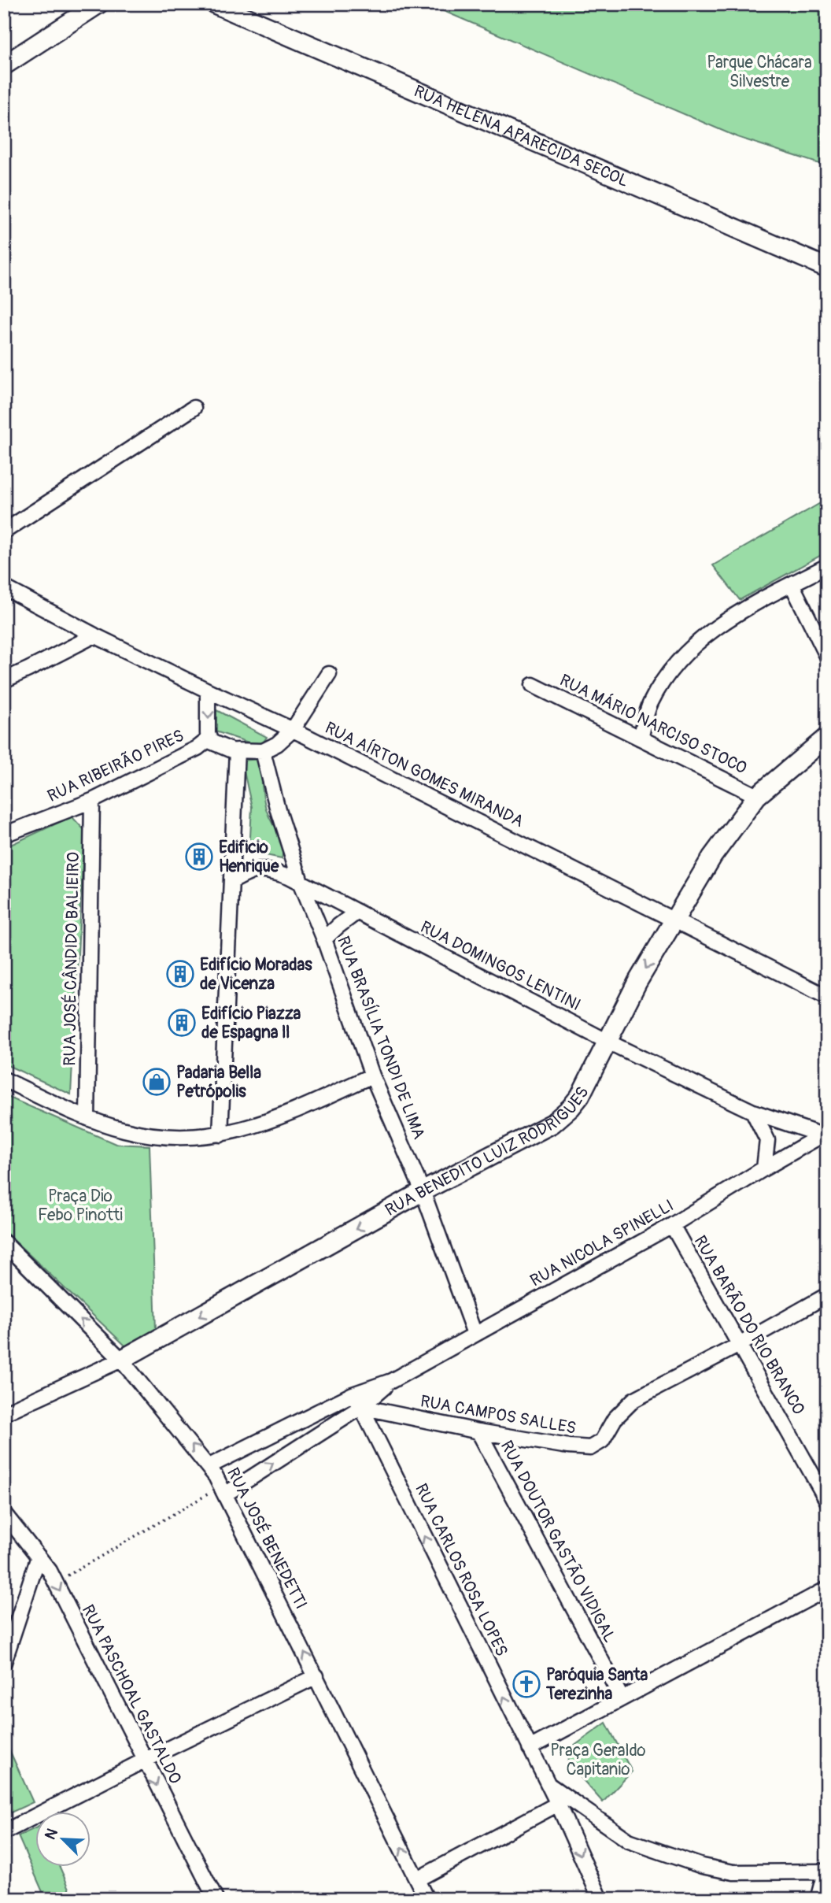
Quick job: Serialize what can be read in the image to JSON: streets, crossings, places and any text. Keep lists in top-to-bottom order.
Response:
{
  "streets": {
    "street": [
      "RUA HELENA APARECIDA SECOL",
      "RUA MÁRIO NARCISO STOCO",
      "RUA RIBEIRÃO PIRES",
      "RUA AÍRTON GOMES MIRANDA",
      "RUA JOSÉ CÂNDIDO BALIEIRO",
      "RUA DOMINGOS LENTINI",
      "RUA BRASÍLIA TONDI DE LIMA",
      "RUA BENEDITO LUIZ RODRIGUES",
      "RUA NICOLA SPINELLI",
      "RUA BARÃO DO RIO BRANCO",
      "RUA CAMPOS SALLES",
      "RUA JOSÉ BENEDETTI",
      "RUA DOUTOR GASTÃO VIDIGAL",
      "RUA CARLOS ROSA LOPES",
      "RUA PASCHOAL GASTALDO"
    ]
  },
  "crossings": [
    ["RUA MÁRIO NARCISO STOCO", "RUA BENEDITO LUIZ RODRIGUES"],
    ["RUA RIBEIRÃO PIRES", "RUA JOSÉ CÂNDIDO BALIEIRO"],
    ["RUA AÍRTON GOMES MIRANDA", "RUA BENEDITO LUIZ RODRIGUES"],
    ["RUA DOMINGOS LENTINI", "RUA BRASÍLIA TONDI DE LIMA"],
    ["RUA DOMINGOS LENTINI", "RUA BENEDITO LUIZ RODRIGUES"],
    ["RUA DOMINGOS LENTINI", "RUA NICOLA SPINELLI"],
    ["RUA BRASÍLIA TONDI DE LIMA", "RUA BENEDITO LUIZ RODRIGUES"],
    ["RUA BRASÍLIA TONDI DE LIMA", "RUA NICOLA SPINELLI"],
    ["RUA BENEDITO LUIZ RODRIGUES", "RUA JOSÉ BENEDETTI"],
    ["RUA NICOLA SPINELLI", "RUA BARÃO DO RIO BRANCO"],
    ["RUA NICOLA SPINELLI", "RUA CAMPOS SALLES"],
    ["RUA NICOLA SPINELLI", "RUA JOSÉ BENEDETTI"],
    ["RUA NICOLA SPINELLI", "RUA CARLOS ROSA LOPES"],
    ["RUA BARÃO DO RIO BRANCO", "RUA CAMPOS SALLES"],
    ["RUA CAMPOS SALLES", "RUA DOUTOR GASTÃO VIDIGAL"],
    ["RUA CAMPOS SALLES", "RUA CARLOS ROSA LOPES"]
  ],
  "one_way": ["RUA JOSÉ BENEDETTI", "RUA PASCHOAL GASTALDO"],
  "parks": ["Parque Chácara Silvestre", "Praça Dio Febo Pinotti", "Praça Geraldo Capitanio"],
  "places": {
    "building": ["Edificio Henrique", "Edifício Moradas de Vicenza", "Edifício Piazza de Espagna ll"],
    "shop": ["Padaria Bella Petrópolis"],
    "church": ["Paróquia Santa Terezinha"]
  },
  "north": "top left"
}
